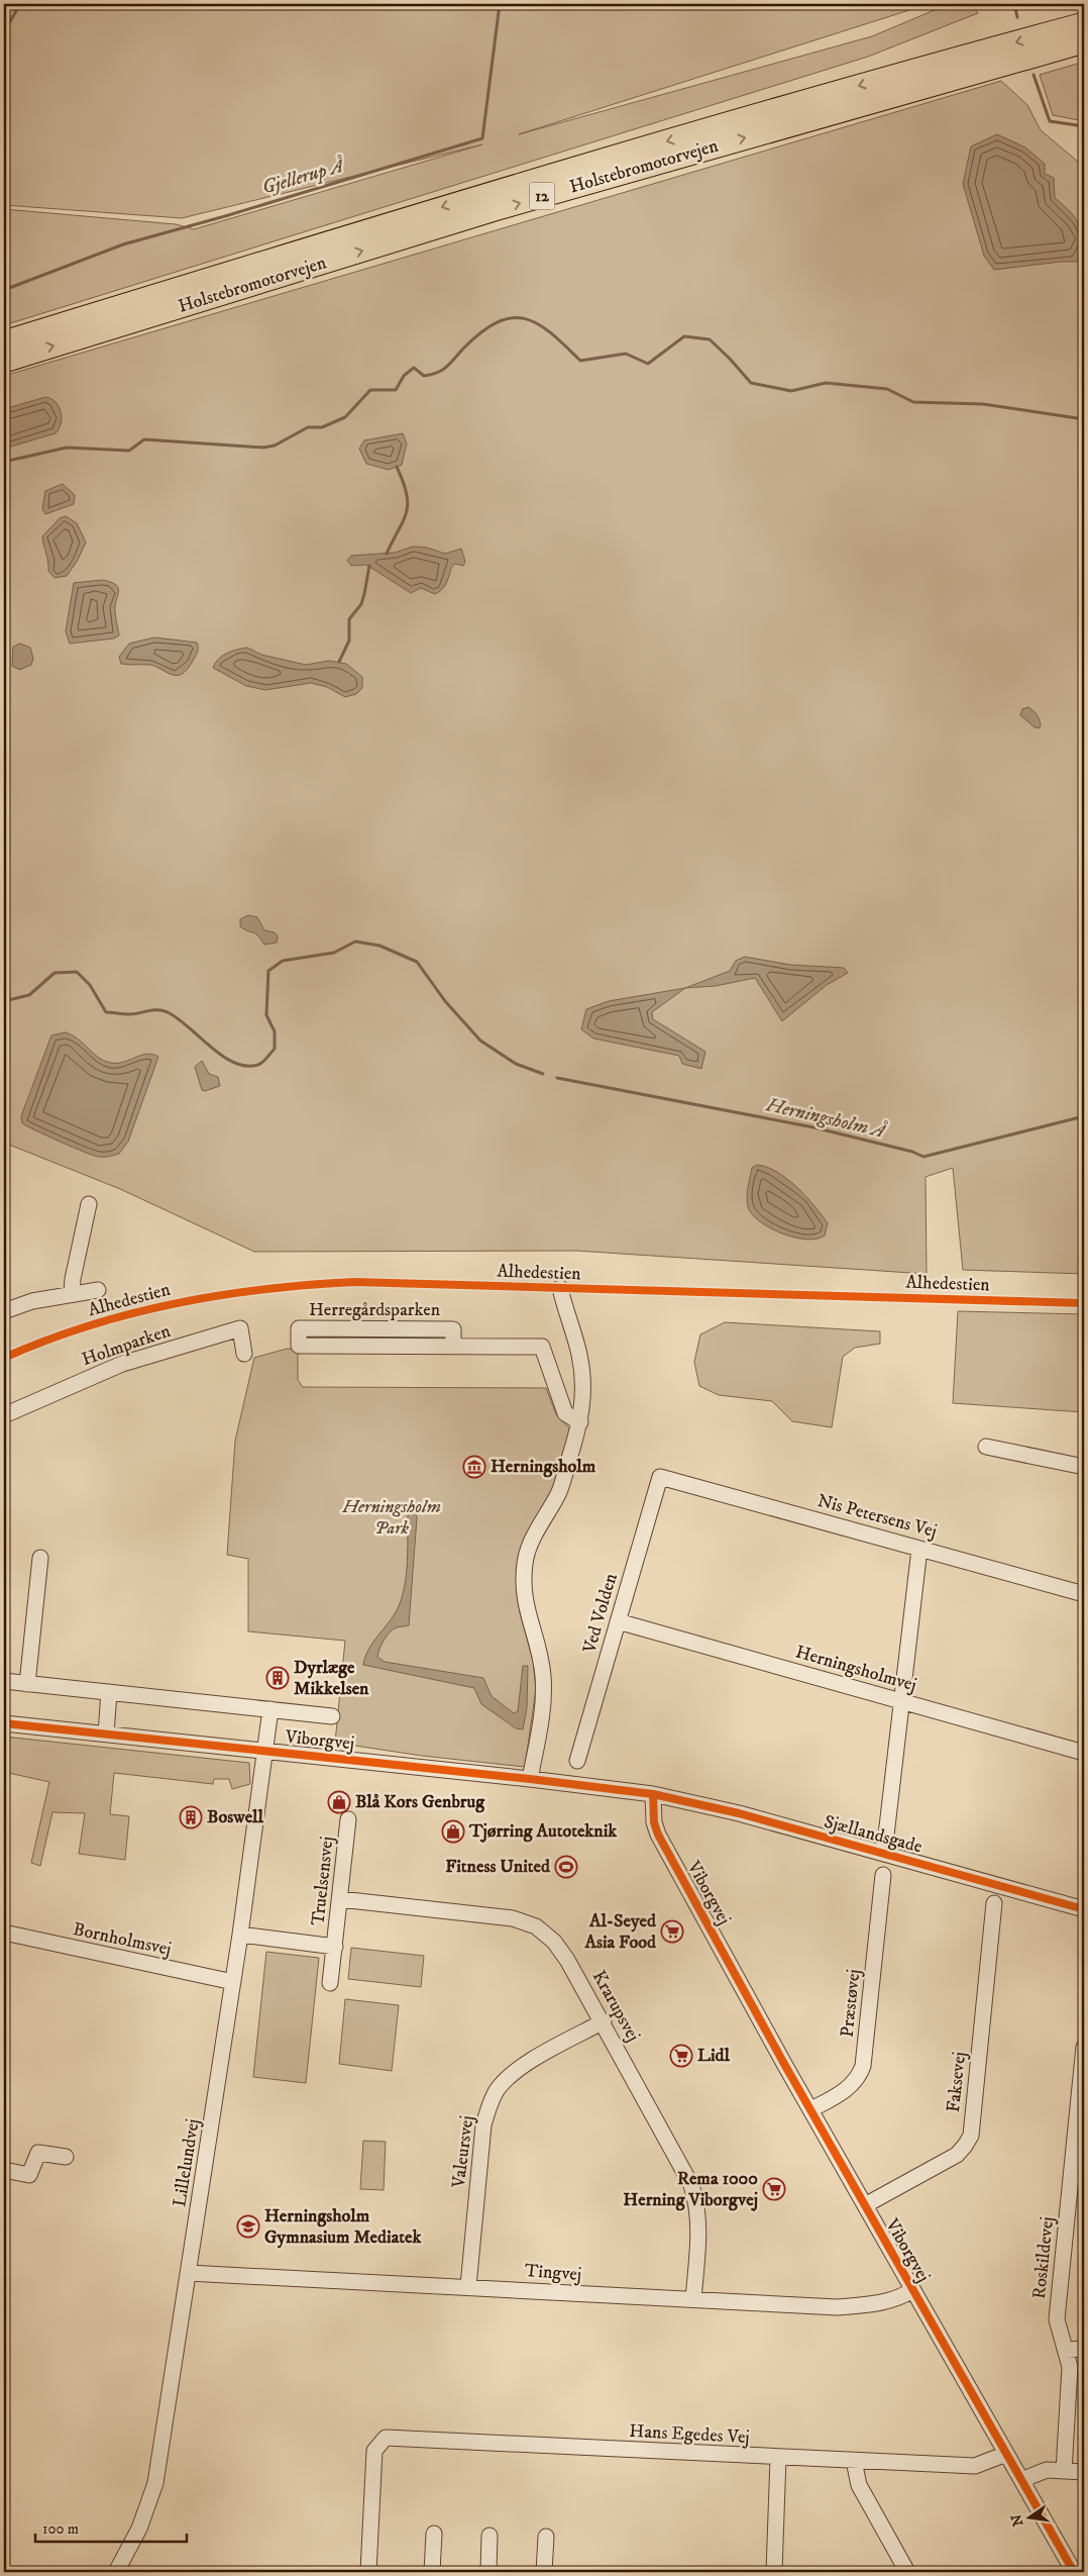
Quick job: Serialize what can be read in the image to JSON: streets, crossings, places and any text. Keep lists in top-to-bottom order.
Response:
{
  "streets": {
    "highway": ["Holstebromotorvejen", "12"],
    "street": [
      "Herregårdsparken",
      "Holmparken",
      "Nis Petersens Vej",
      "Ved Volden",
      "Herningsholmvej",
      "Viborgvej",
      "Sjællandsgade",
      "Truelsensvej",
      "Bornholmsvej",
      "Præstøvej",
      "Krarupsvej",
      "Faksevej",
      "Valeursvej",
      "Lillelundvej",
      "Roskildevej",
      "Tingvej",
      "Hans Egedes Vej"
    ],
    "cycle path": ["Alhedestien"]
  },
  "crossings": [
    ["Nis Petersens Vej", "Ved Volden"],
    ["Ved Volden", "Herningsholmvej"],
    ["Viborgvej", "Sjællandsgade"],
    ["Viborgvej", "Præstøvej"],
    ["Viborgvej", "Faksevej"],
    ["Viborgvej", "Lillelundvej"],
    ["Viborgvej", "Tingvej"],
    ["Viborgvej", "Hans Egedes Vej"],
    ["Truelsensvej", "Krarupsvej"],
    ["Truelsensvej", "Lillelundvej"],
    ["Bornholmsvej", "Lillelundvej"],
    ["Krarupsvej", "Valeursvej"],
    ["Krarupsvej", "Tingvej"],
    ["Valeursvej", "Tingvej"],
    ["Lillelundvej", "Tingvej"]
  ],
  "water": ["Gjellerup Å", "Herningsholm Å"],
  "parks": ["Herningsholm Park"],
  "places": {
    "museum": ["Herningsholm"],
    "building": ["Dyrlæge Mikkelsen", "Boswell"],
    "shop": ["Blå Kors Genbrug", "Tjørring Autoteknik"],
    "sports": ["Fitness United"],
    "supermarket": ["Al-Seyed Asia Food", "Lidl", "Rema 1000 Herning Viborgvej"],
    "school or university": ["Herningsholm Gymnasium Mediatek"]
  },
  "scale_bar": "100 m",
  "north": "left"
}
